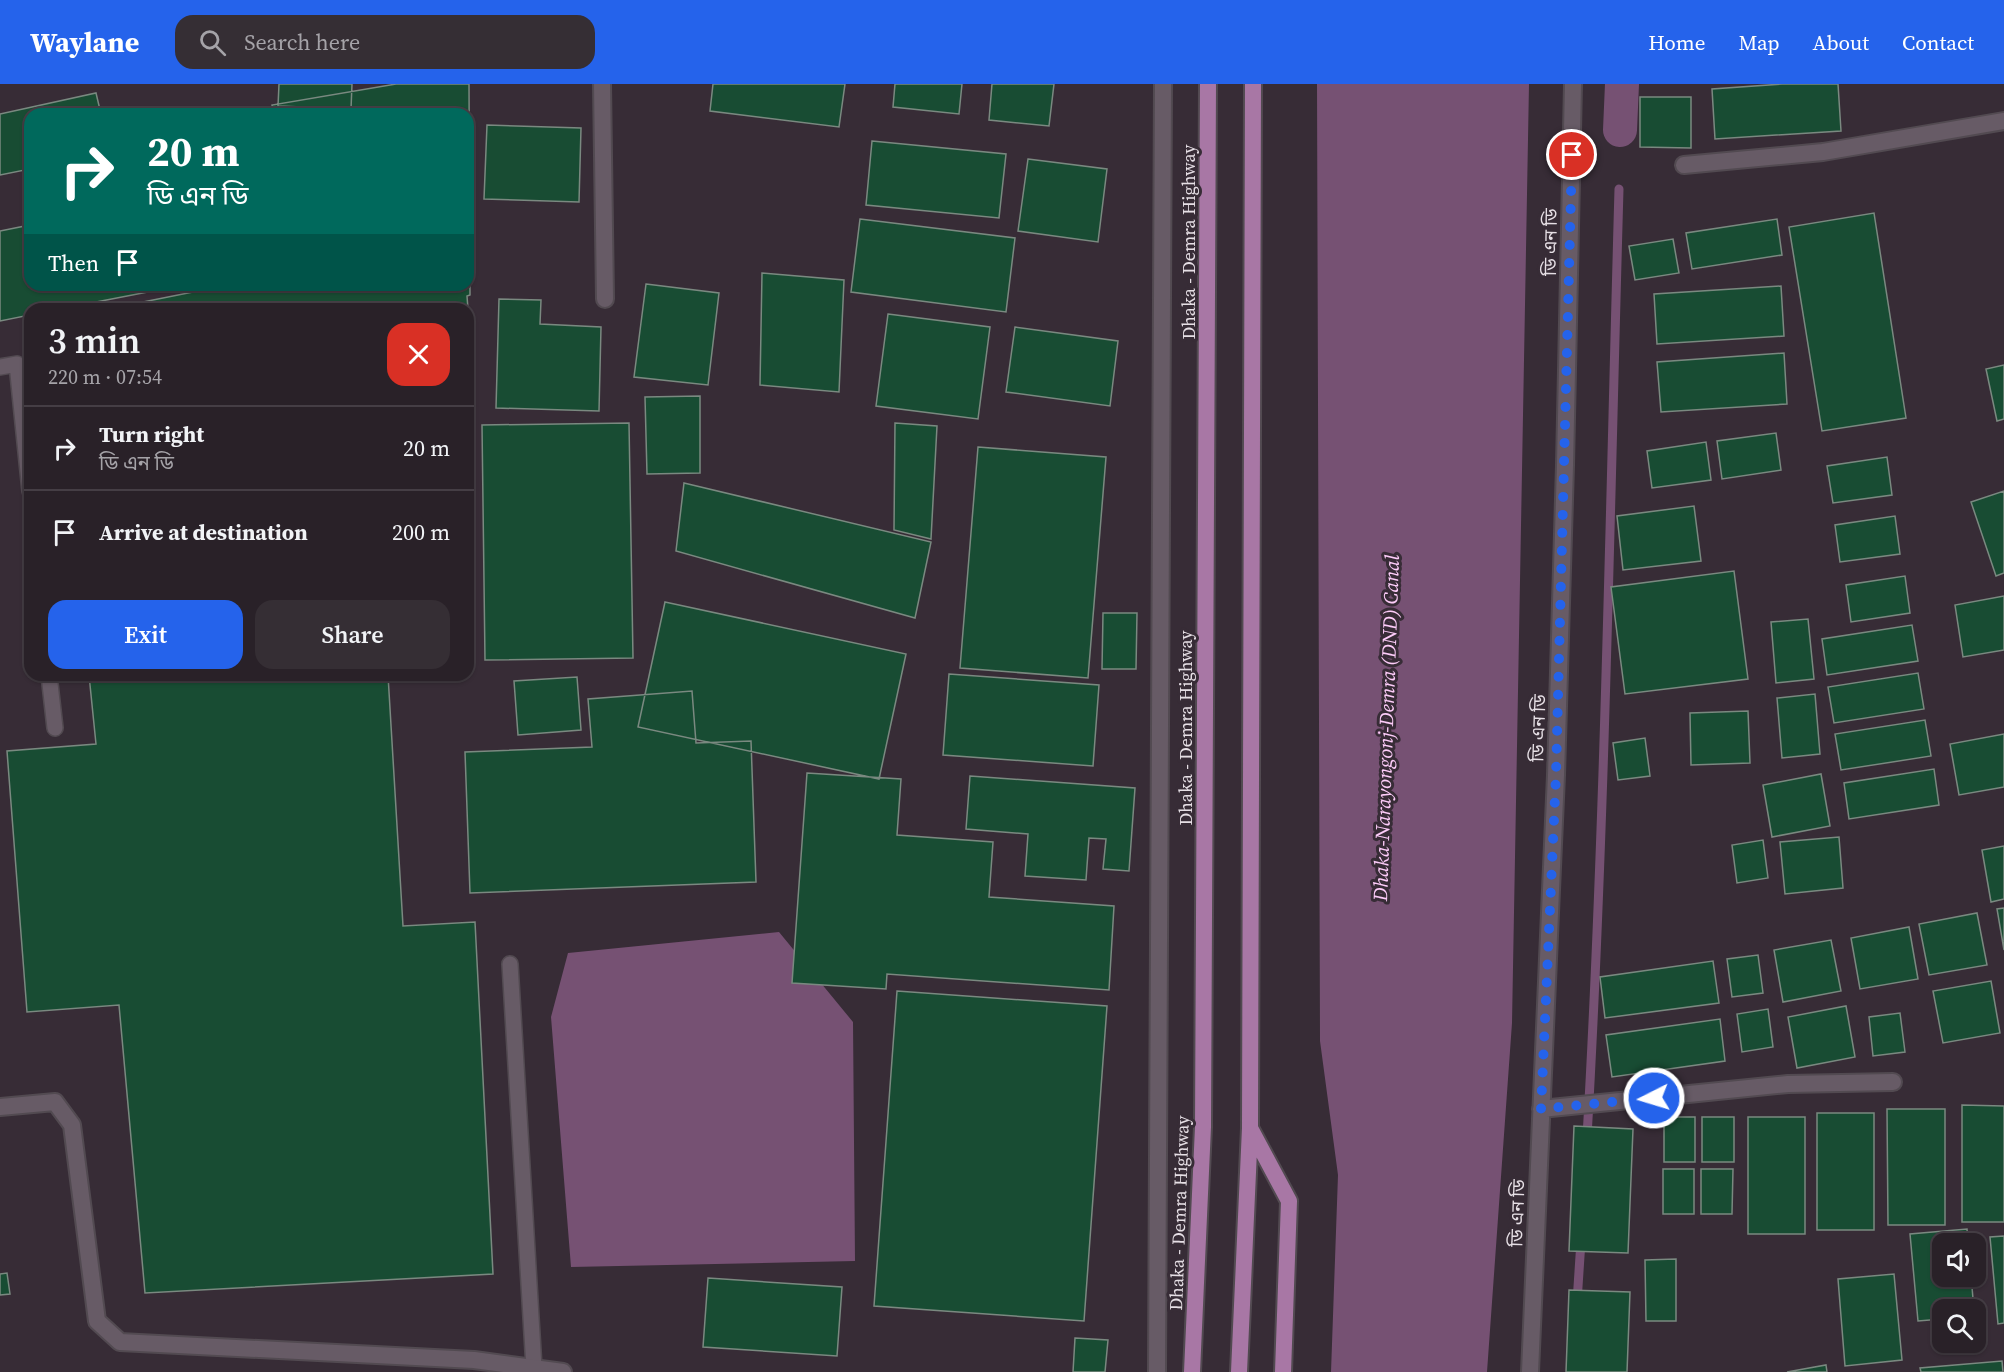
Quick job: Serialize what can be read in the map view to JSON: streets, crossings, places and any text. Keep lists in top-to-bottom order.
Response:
{
  "streets": {
    "main road": ["Dhaka - Demra Highway"],
    "street": ["ডি এন ডি"]
  },
  "water": ["Dhaka-Narayongonj-Demra (DND) Canal"],
  "page": {
    "header": "Waylane",
    "search": "Search here",
    "nav": [
      "Home",
      "Map",
      "About",
      "Contact"
    ],
    "turn": ["20 m", "ডি এন ডি"],
    "then": "Then",
    "heading": ["3 min", "220 m · 07:54"],
    "list": [
      {
        "name": "Turn right",
        "note": "ডি এন ডি",
        "value": "20 m"
      },
      {
        "name": "Arrive at destination",
        "value": "200 m"
      }
    ],
    "buttons": ["Exit", "Share"]
  }
}
